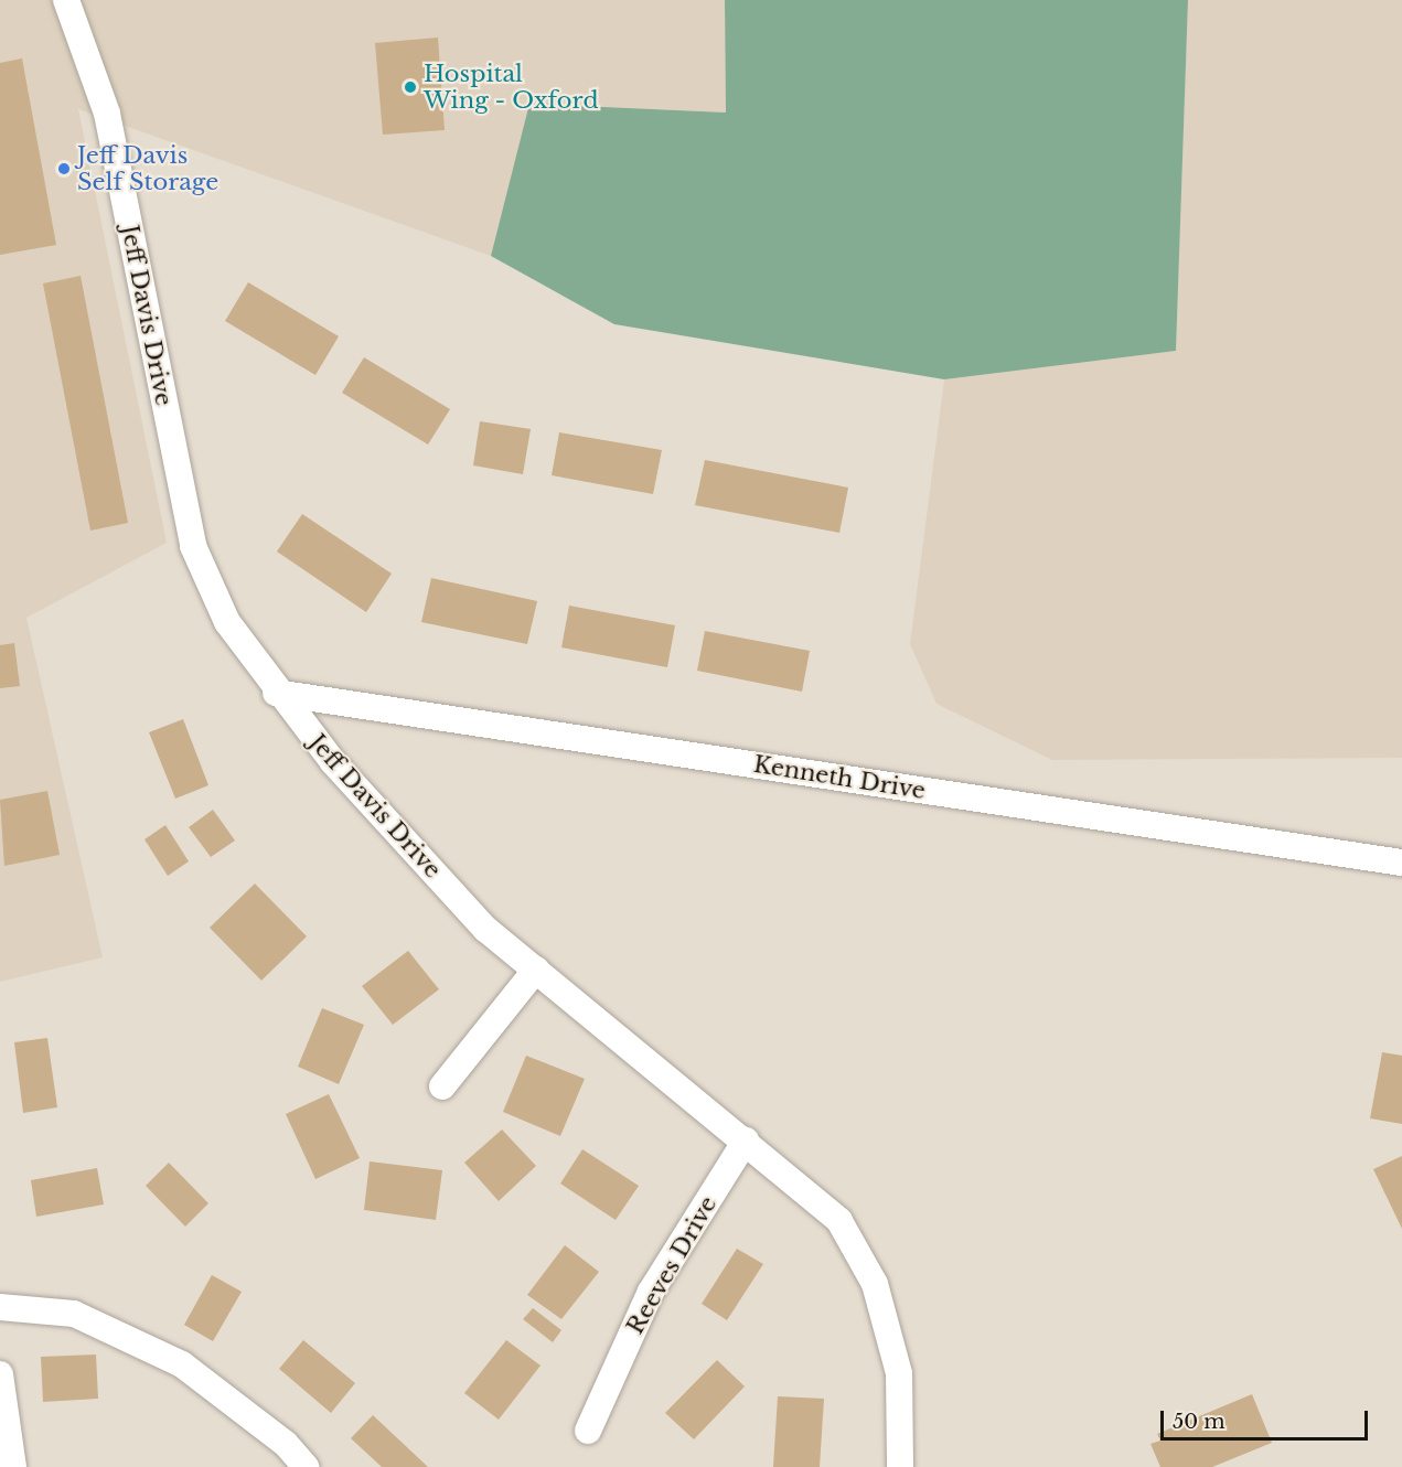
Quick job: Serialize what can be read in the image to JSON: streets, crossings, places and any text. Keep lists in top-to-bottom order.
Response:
{
  "streets": {
    "street": ["Jeff Davis Drive", "Kenneth Drive", "Reeves Drive"]
  },
  "crossings": [
    ["Jeff Davis Drive", "Kenneth Drive"],
    ["Jeff Davis Drive", "Reeves Drive"]
  ],
  "places": ["Hospital Wing - Oxford", "Jeff Davis Self Storage"],
  "scale_bar": "50 m"
}
